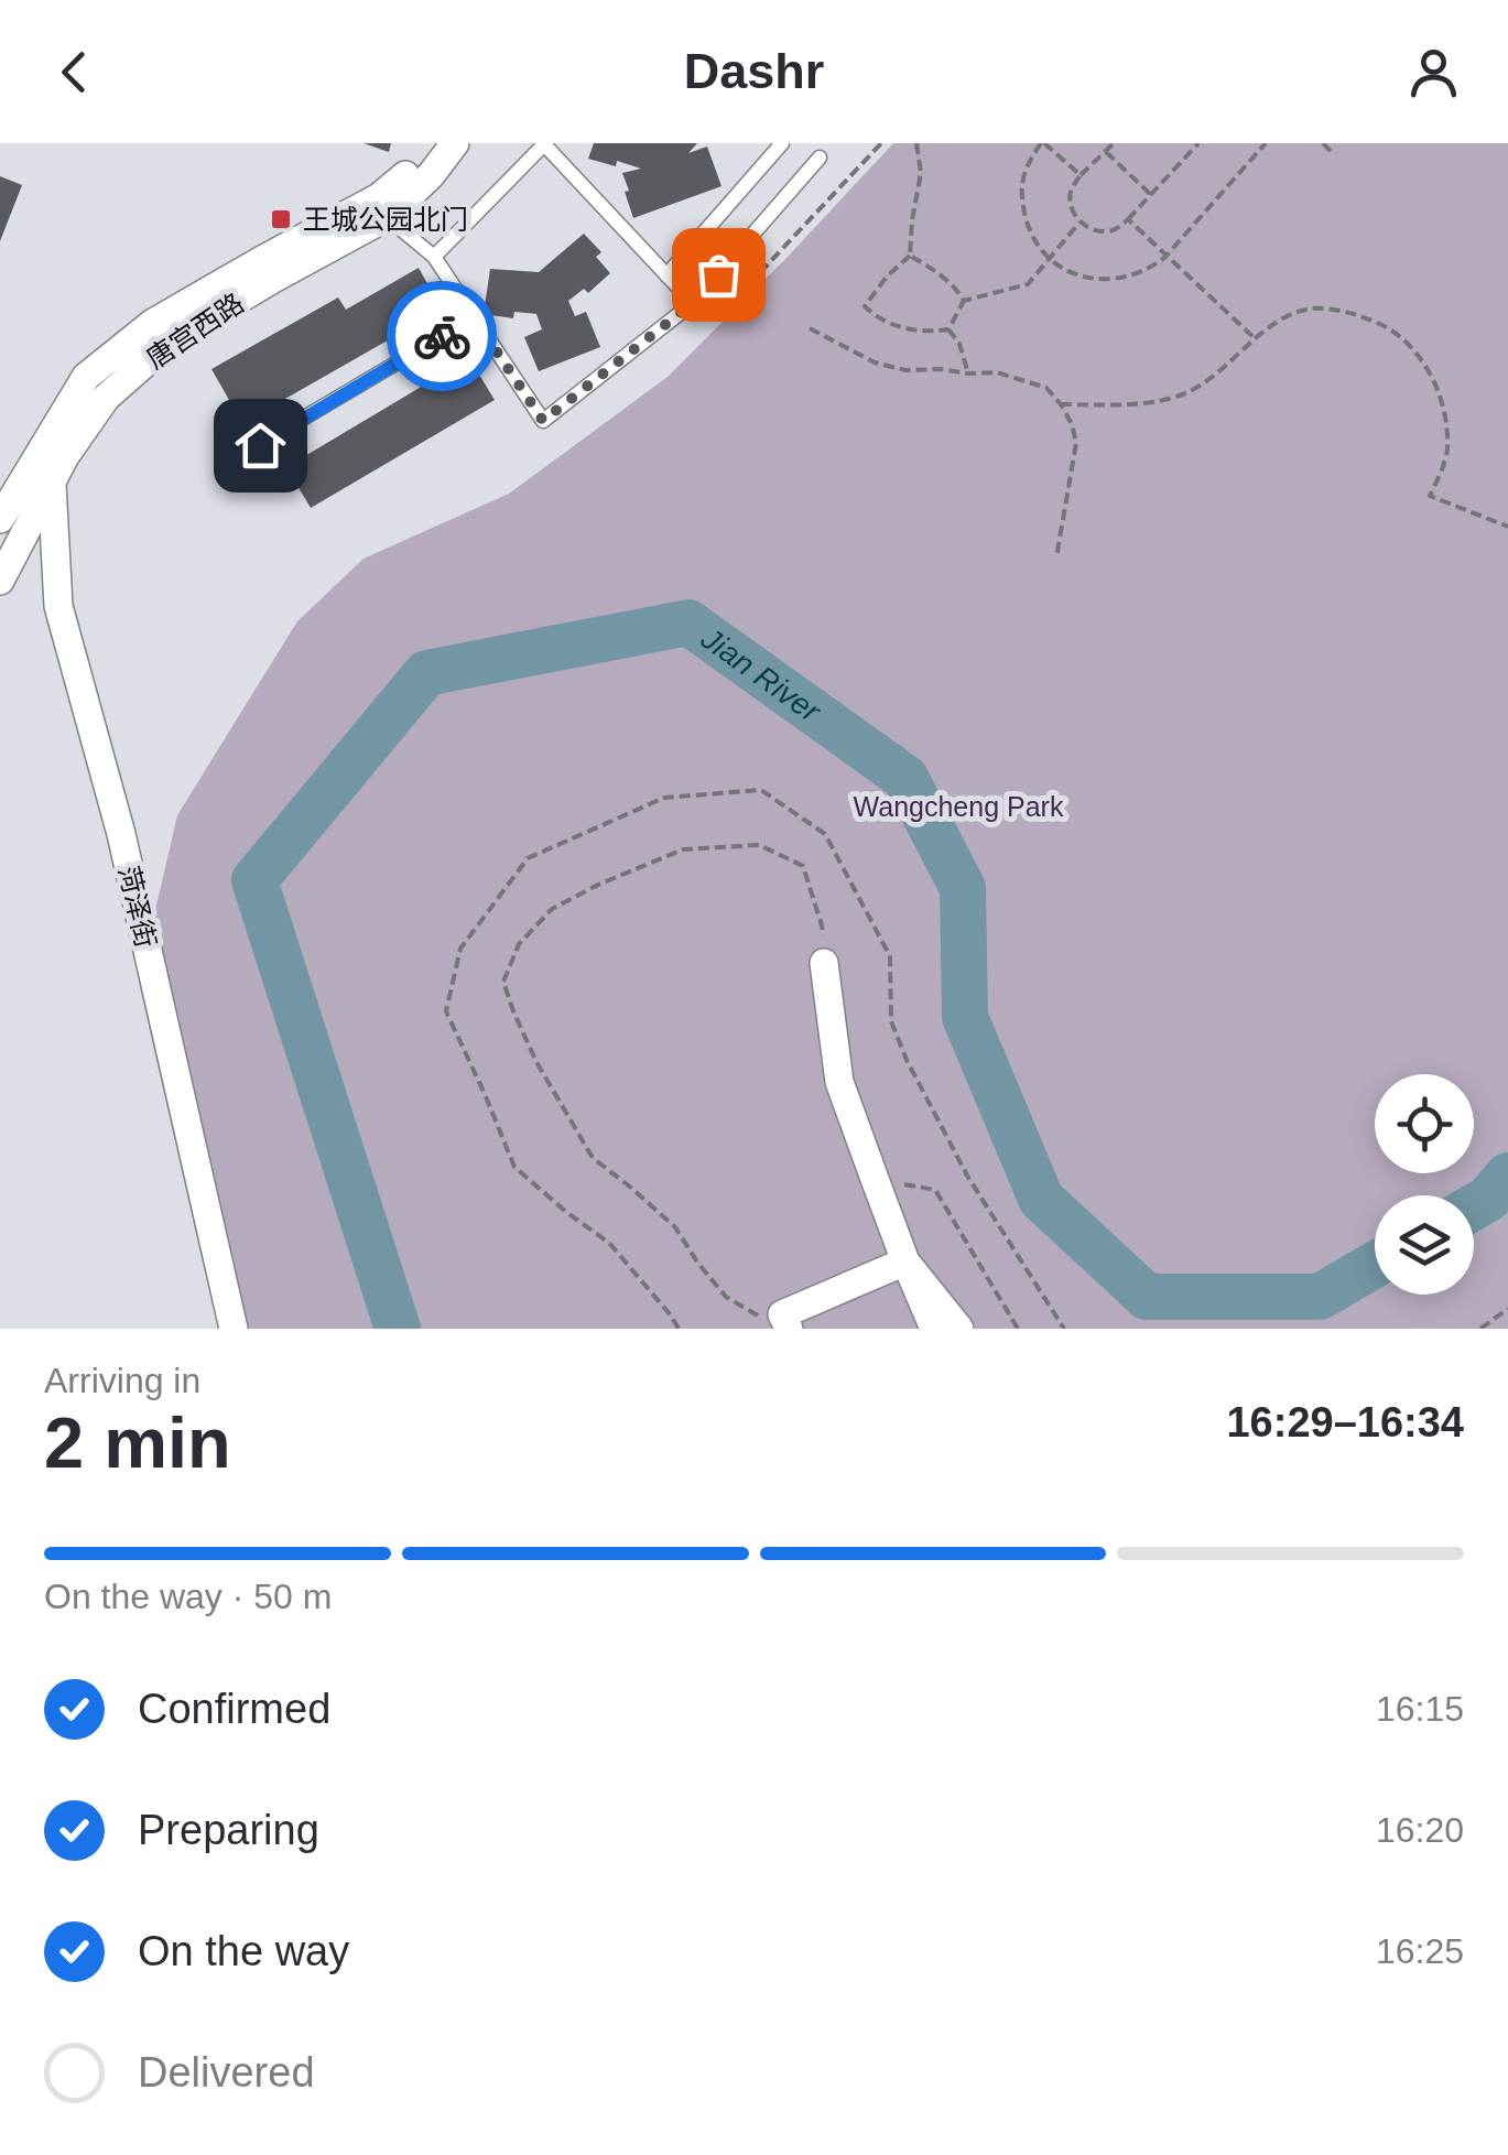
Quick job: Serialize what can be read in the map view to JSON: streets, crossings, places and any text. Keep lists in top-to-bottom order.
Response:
{
  "streets": {
    "street": ["唐宫西路", "菏泽街"]
  },
  "crossings": [
    ["唐宫西路", "菏泽街"]
  ],
  "water": ["Jian River"],
  "parks": ["Wangcheng Park"],
  "places": {
    "transit": ["王城公园北门"]
  },
  "page": {
    "header": "Dashr",
    "heading": ["2 min", "Arriving in", "16:29–16:34"],
    "bar": "On the way · 50 m",
    "list": [
      ["Confirmed", "16:15"],
      ["Preparing", "16:20"],
      ["On the way", "16:25"],
      "Delivered"
    ]
  }
}
